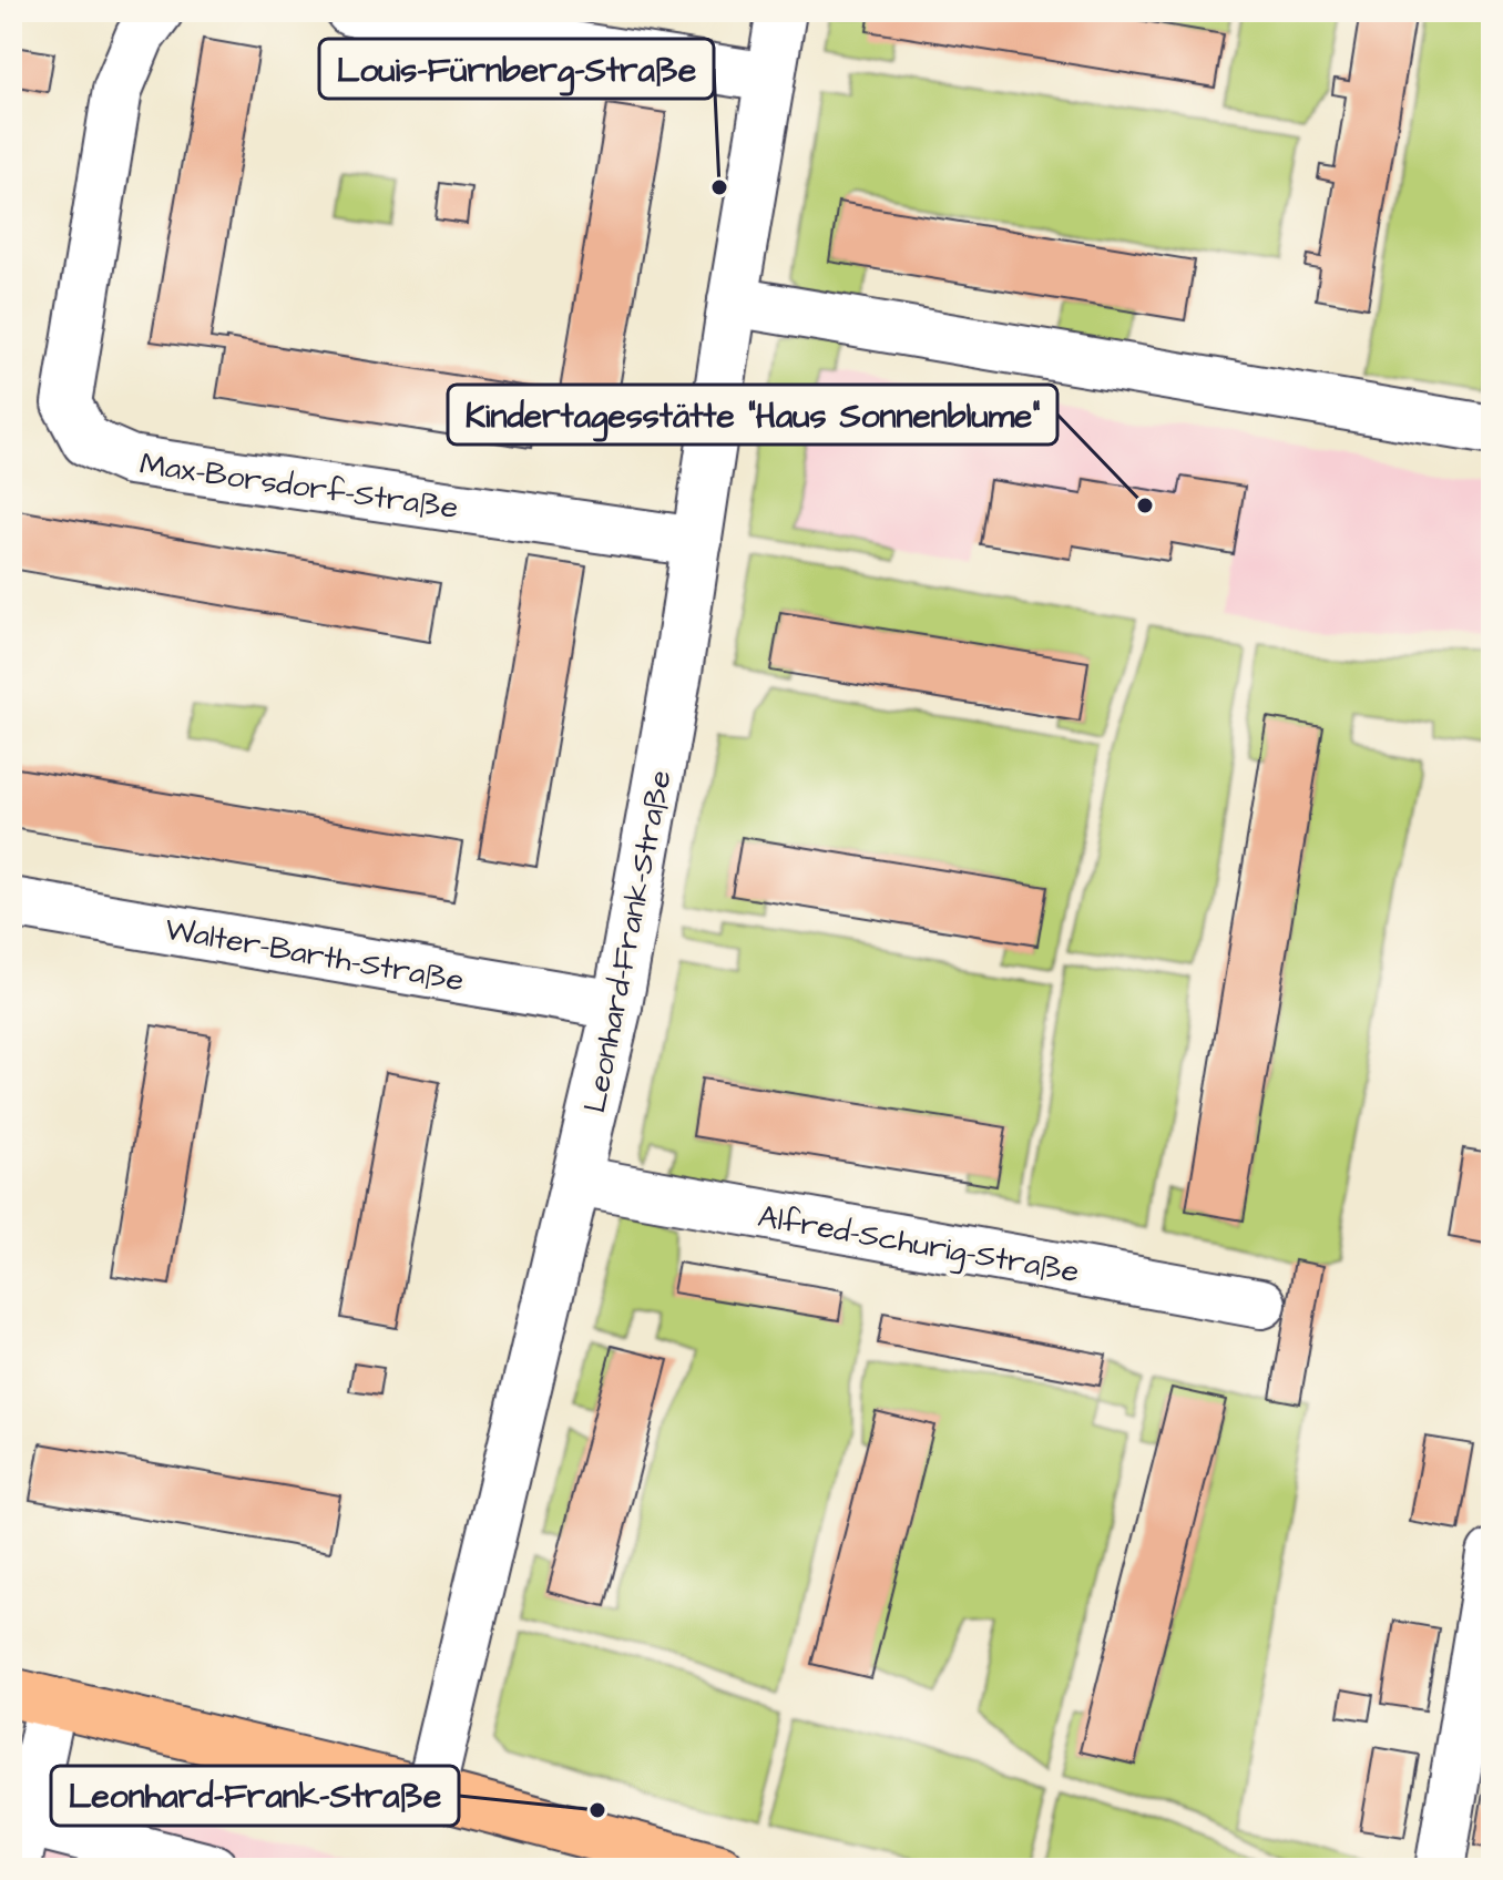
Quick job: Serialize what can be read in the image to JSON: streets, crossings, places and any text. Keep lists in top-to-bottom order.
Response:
{
  "streets": {
    "street": [
      "Max-Borsdorf-Straße",
      "Leonhard-Frank-Straße",
      "Walter-Barth-Straße",
      "Alfred-Schurig-Straße"
    ]
  },
  "crossings": [
    ["Max-Borsdorf-Straße", "Leonhard-Frank-Straße"],
    ["Leonhard-Frank-Straße", "Walter-Barth-Straße"],
    ["Leonhard-Frank-Straße", "Alfred-Schurig-Straße"]
  ],
  "places": ["Louis-Fürnberg-Straße", "Kindertagesstätte \"Haus Sonnenblume\"", "Leonhard-Frank-Straße"]
}
